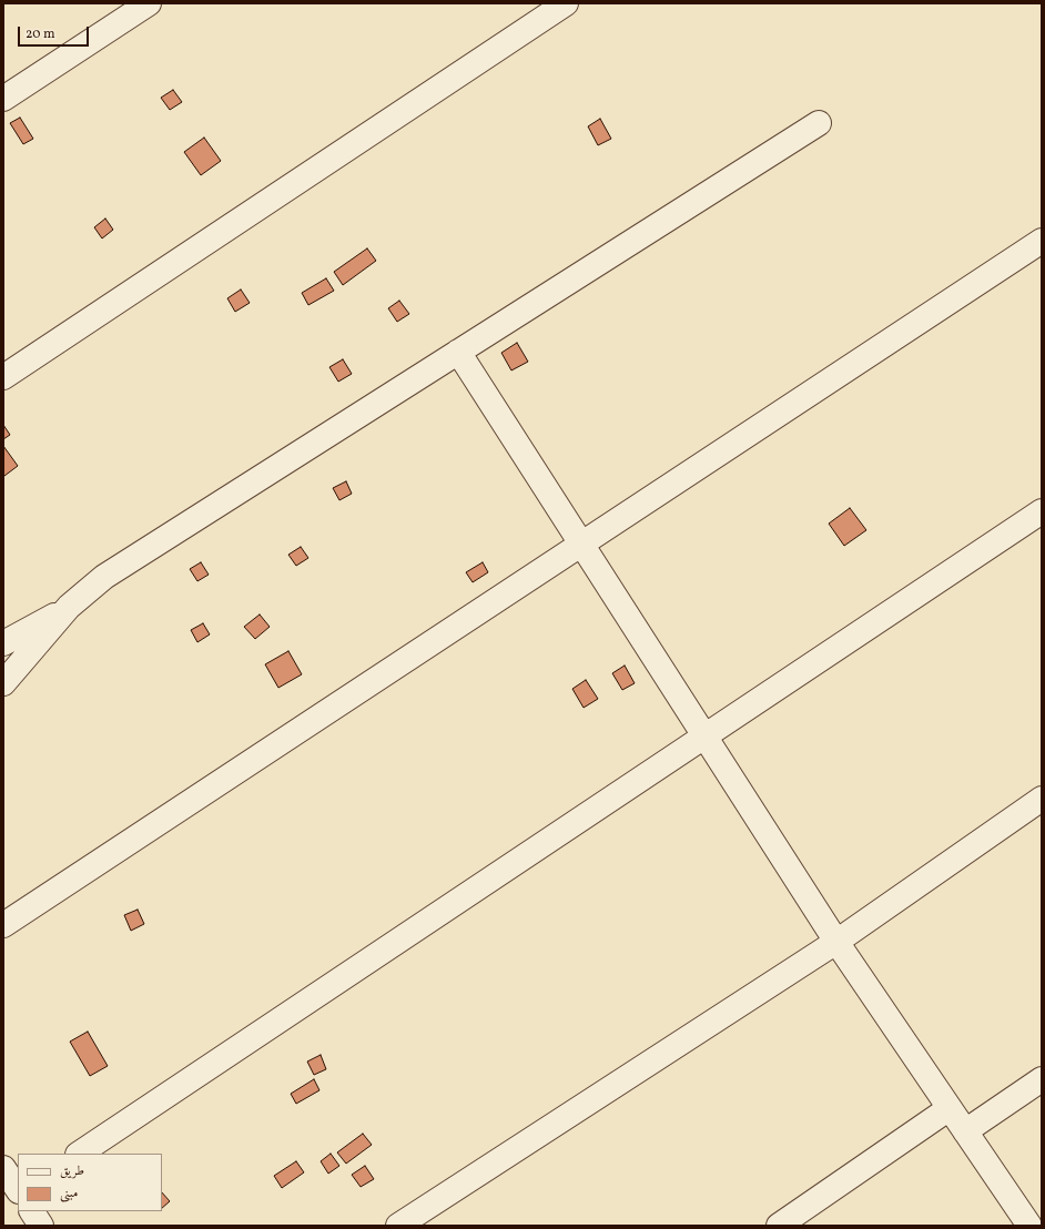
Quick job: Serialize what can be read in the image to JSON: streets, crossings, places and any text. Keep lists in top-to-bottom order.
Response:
{
  "legend": ["طريق", "مبنى"],
  "scale_bar": "20 m"
}
